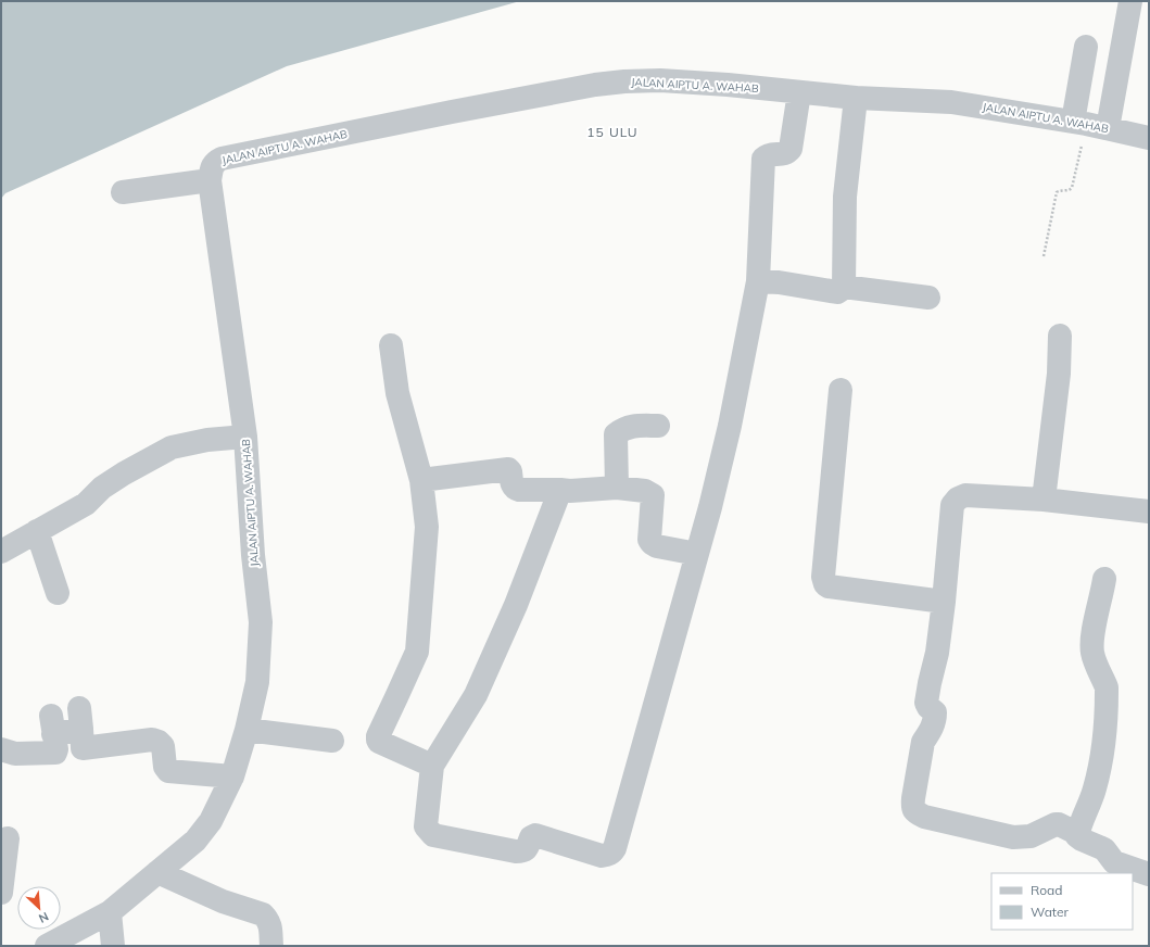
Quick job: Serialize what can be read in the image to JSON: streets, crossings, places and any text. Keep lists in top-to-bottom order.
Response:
{
  "streets": {
    "street": ["JALAN AIPTU A. WAHAB"]
  },
  "districts": ["15 ULU"],
  "legend": ["Road", "Water"],
  "north": "bottom right"
}
